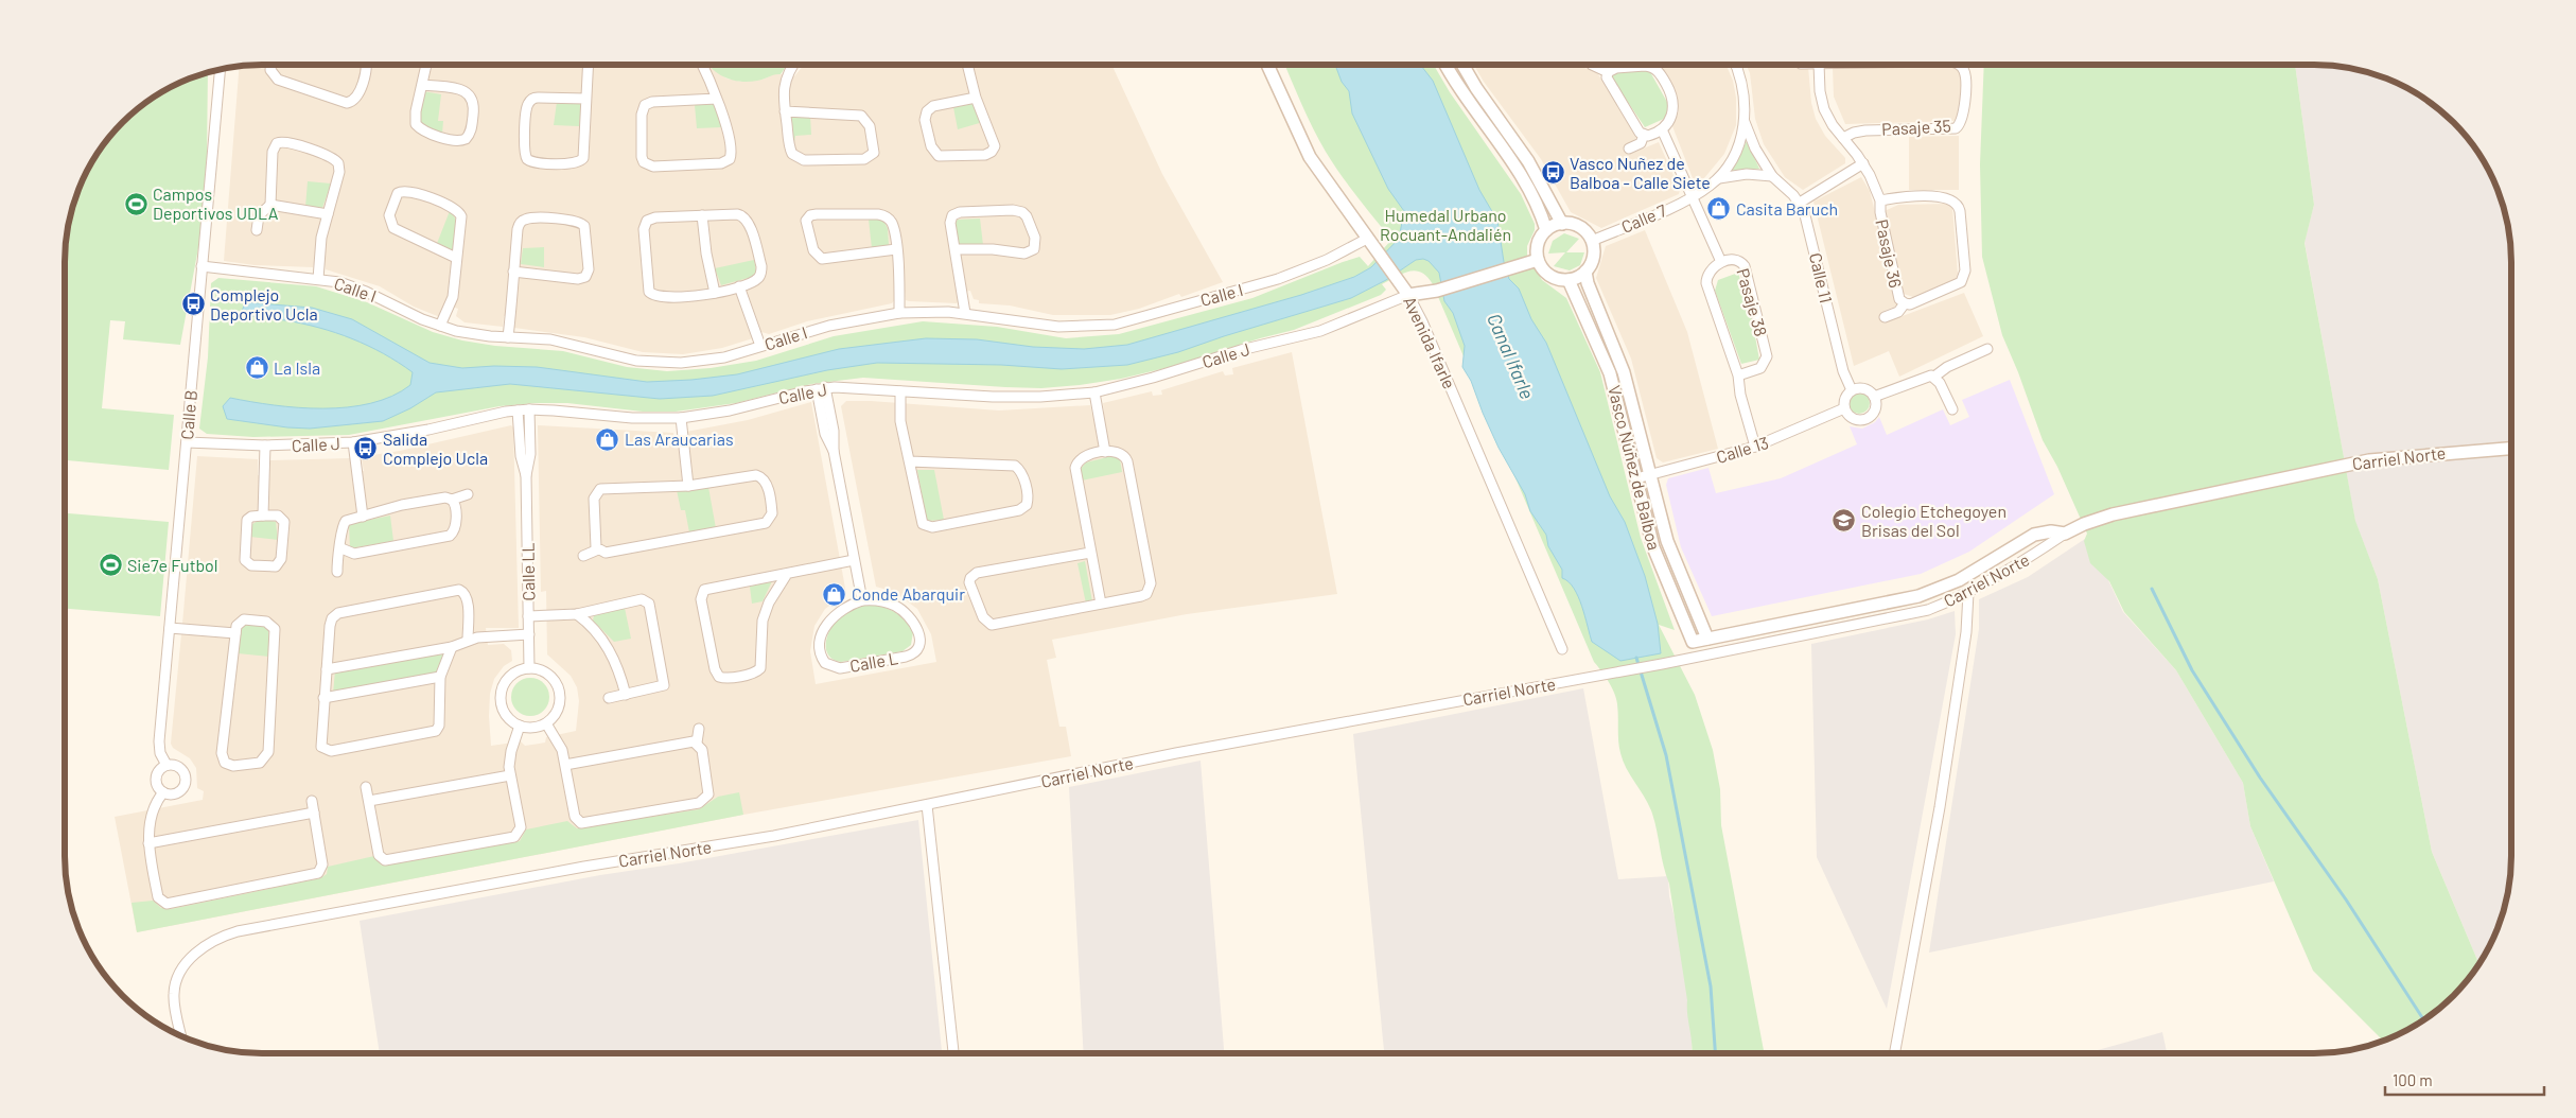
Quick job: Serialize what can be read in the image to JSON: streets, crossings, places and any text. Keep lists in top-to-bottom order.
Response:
{
  "streets": {
    "street": [
      "Pasaje 35",
      "Calle 7",
      "Pasaje 36",
      "Calle 11",
      "Calle I",
      "Pasaje 38",
      "Avenida Ifarle",
      "Calle J",
      "Calle B",
      "Calle 13",
      "Carriel Norte",
      "Vasco Núñez de Balboa",
      "Calle LL",
      "Calle L"
    ]
  },
  "crossings": [
    ["Calle 7", "Calle 11"],
    ["Calle 7", "Vasco Núñez de Balboa"],
    ["Calle 11", "Calle 13"],
    ["Calle I", "Avenida Ifarle"],
    ["Calle I", "Calle B"],
    ["Pasaje 38", "Calle 13"],
    ["Avenida Ifarle", "Calle J"],
    ["Calle J", "Calle B"],
    ["Calle J", "Calle LL"],
    ["Calle 13", "Vasco Núñez de Balboa"],
    ["Carriel Norte", "Vasco Núñez de Balboa"]
  ],
  "water": ["Canal Ifarle"],
  "parks": ["Humedal Urbano Rocuant-Andalién"],
  "places": {
    "bus stop": ["Vasco Nuñez de Balboa - Calle Siete", "Complejo Deportivo Ucla", "Salida Complejo Ucla"],
    "sports": ["Campos Deportivos UDLA", "Sie7e Futbol"],
    "shop": [
      "Casita Baruch",
      "La Isla",
      "Las Araucarias",
      "Conde Abarquir"
    ],
    "school or university": ["Colegio Etchegoyen Brisas del Sol"]
  },
  "scale_bar": "100 m"
}
